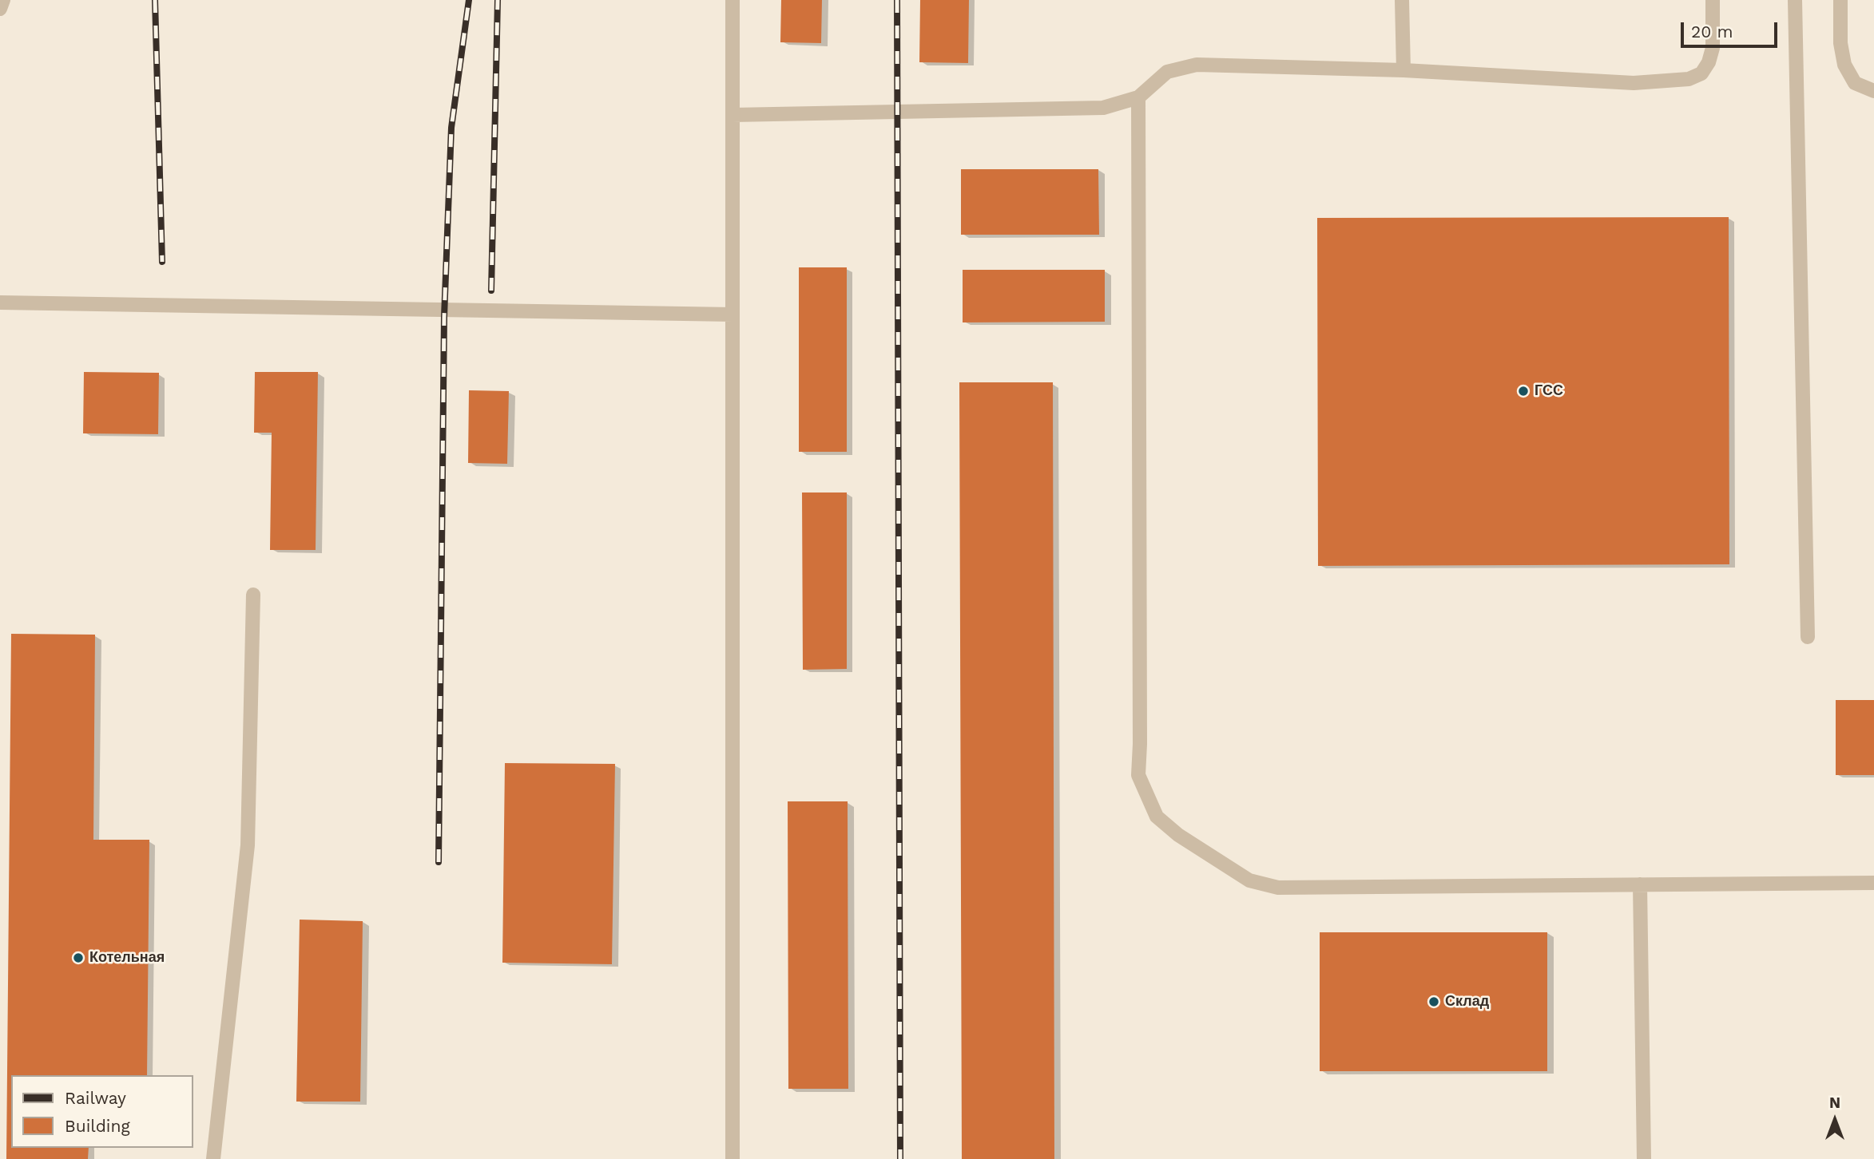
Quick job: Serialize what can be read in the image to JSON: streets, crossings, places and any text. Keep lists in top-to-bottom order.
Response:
{
  "places": ["ГСС", "Котельная", "Склад"],
  "legend": ["Railway", "Building"],
  "scale_bar": "20 m",
  "north": "top"
}
